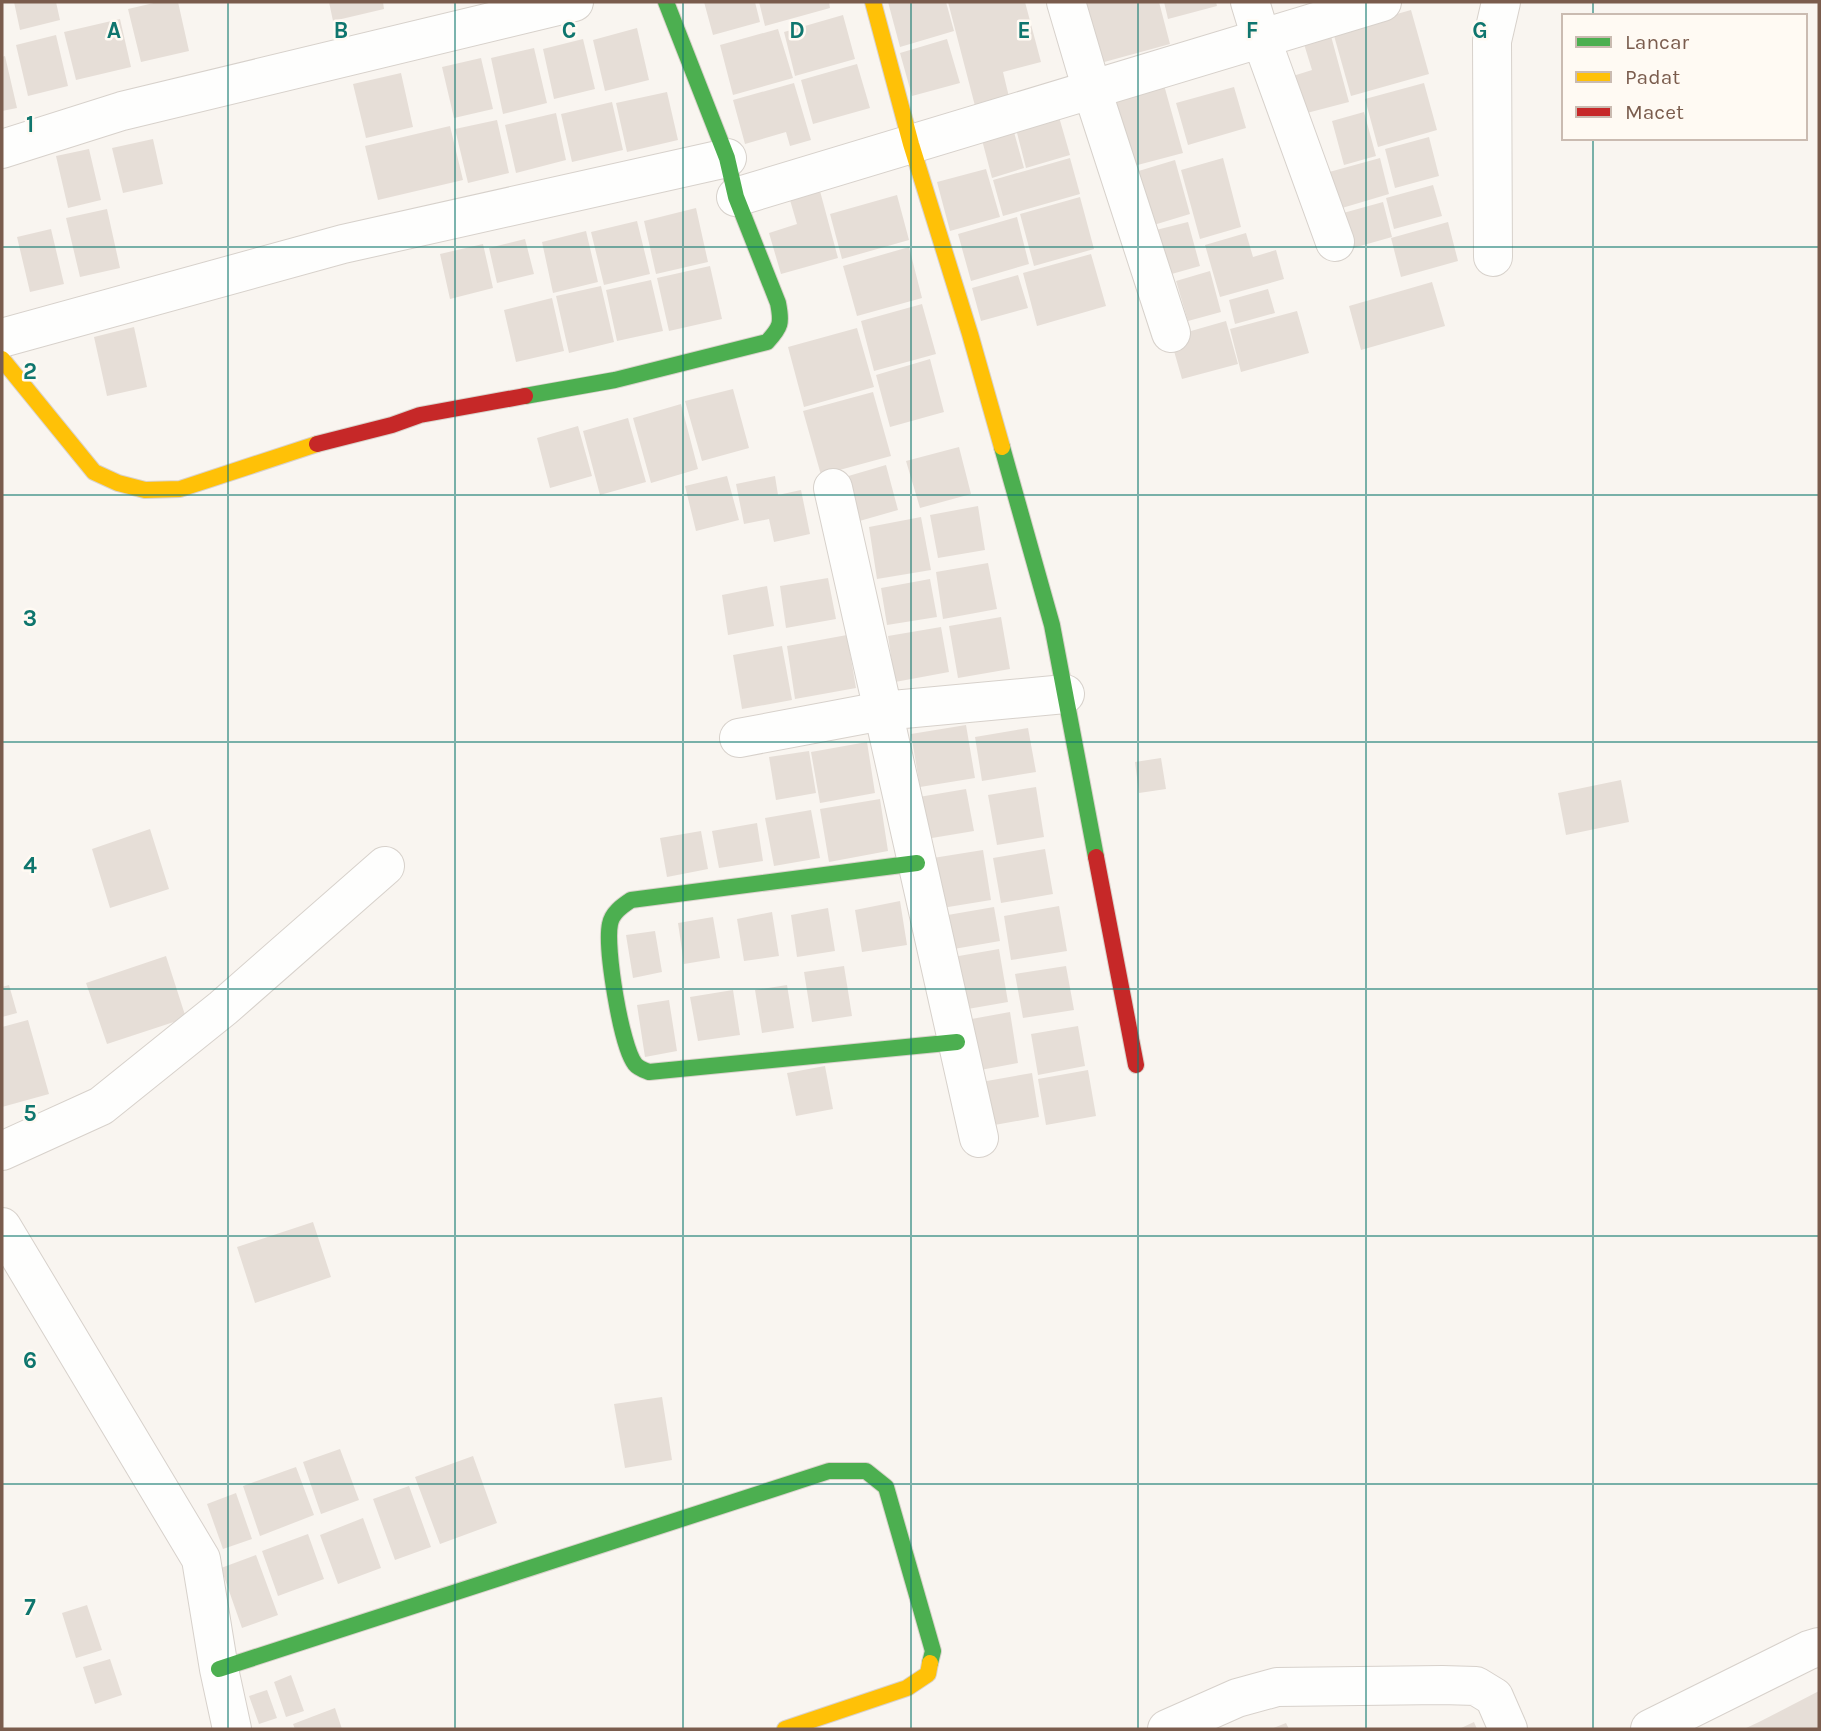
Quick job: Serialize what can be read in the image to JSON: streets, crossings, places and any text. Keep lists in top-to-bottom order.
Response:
{
  "legend": ["Lancar", "Padat", "Macet"],
  "grid": {
    "columns": [
      "A",
      "B",
      "C",
      "D",
      "E",
      "F",
      "G"
    ],
    "rows": [
      "1",
      "2",
      "3",
      "4",
      "5",
      "6",
      "7"
    ]
  }
}
